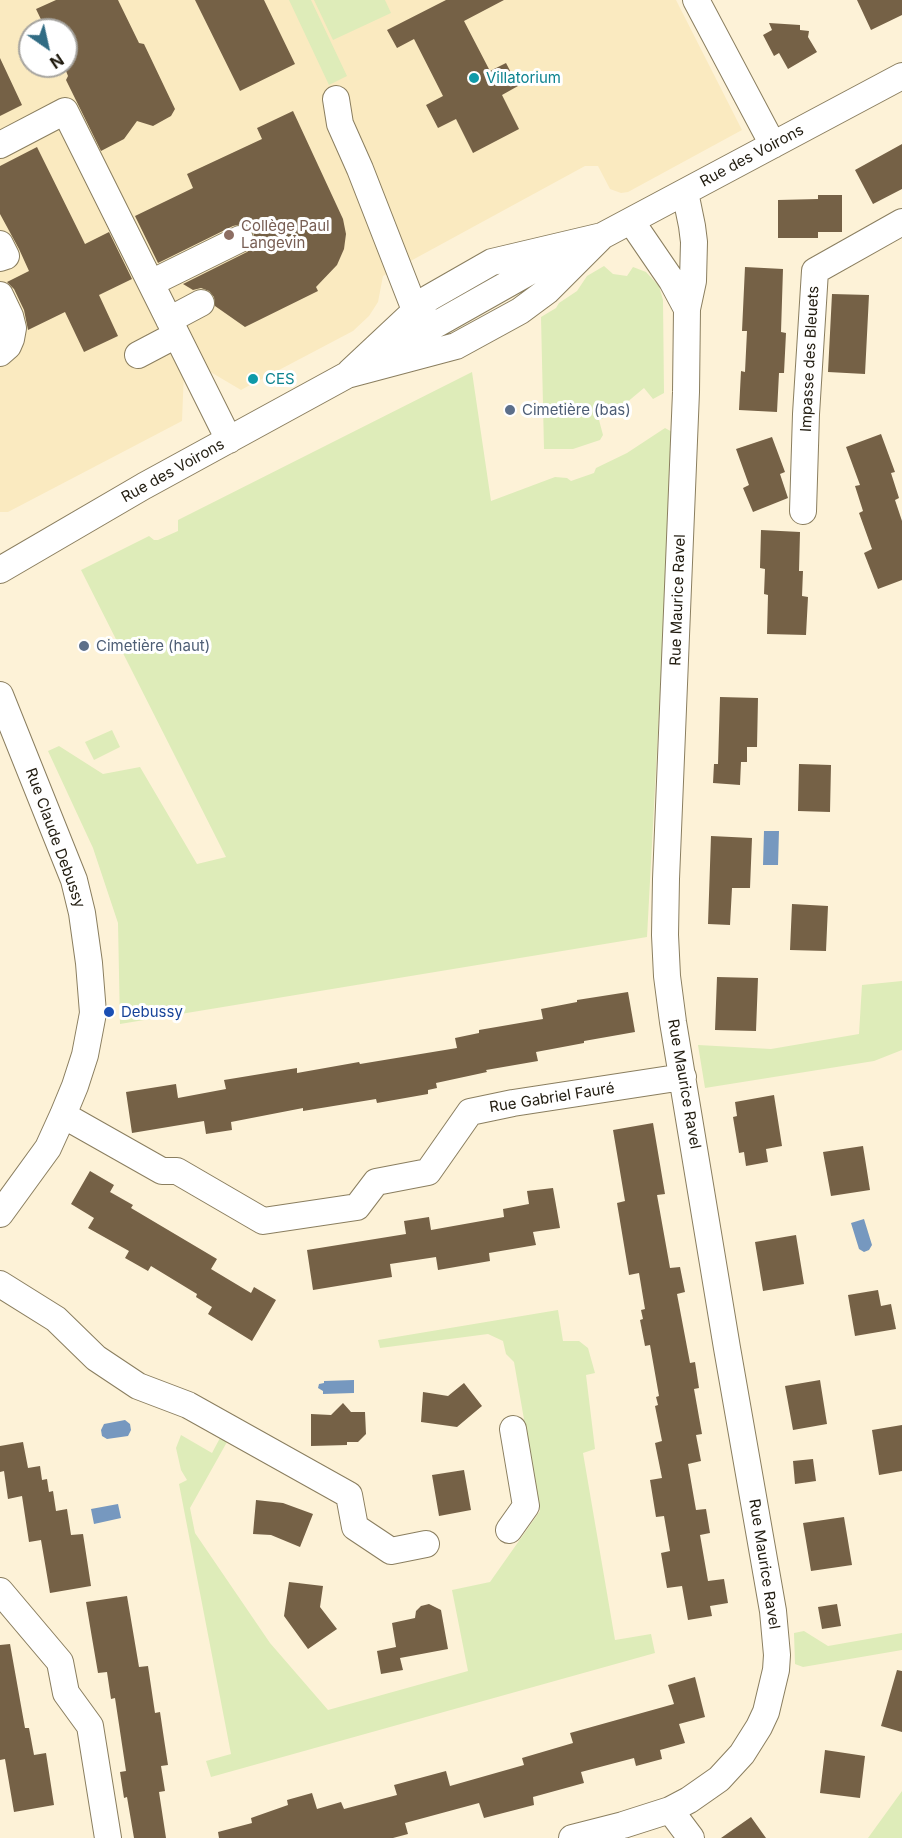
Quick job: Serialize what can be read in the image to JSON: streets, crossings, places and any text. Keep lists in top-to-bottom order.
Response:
{
  "streets": {
    "street": [
      "Rue des Voirons",
      "Impasse des Bleuets",
      "Rue Maurice Ravel",
      "Rue Claude Debussy",
      "Rue Gabriel Fauré"
    ]
  },
  "crossings": [
    ["Rue des Voirons", "Rue Maurice Ravel"],
    ["Rue Maurice Ravel", "Rue Gabriel Fauré"],
    ["Rue Claude Debussy", "Rue Gabriel Fauré"]
  ],
  "places": [
    "Villatorium",
    "Collège Paul Langevin",
    "CES",
    "Cimetière (bas)",
    "Cimetière (haut)",
    "Debussy"
  ],
  "north": "bottom right"
}
